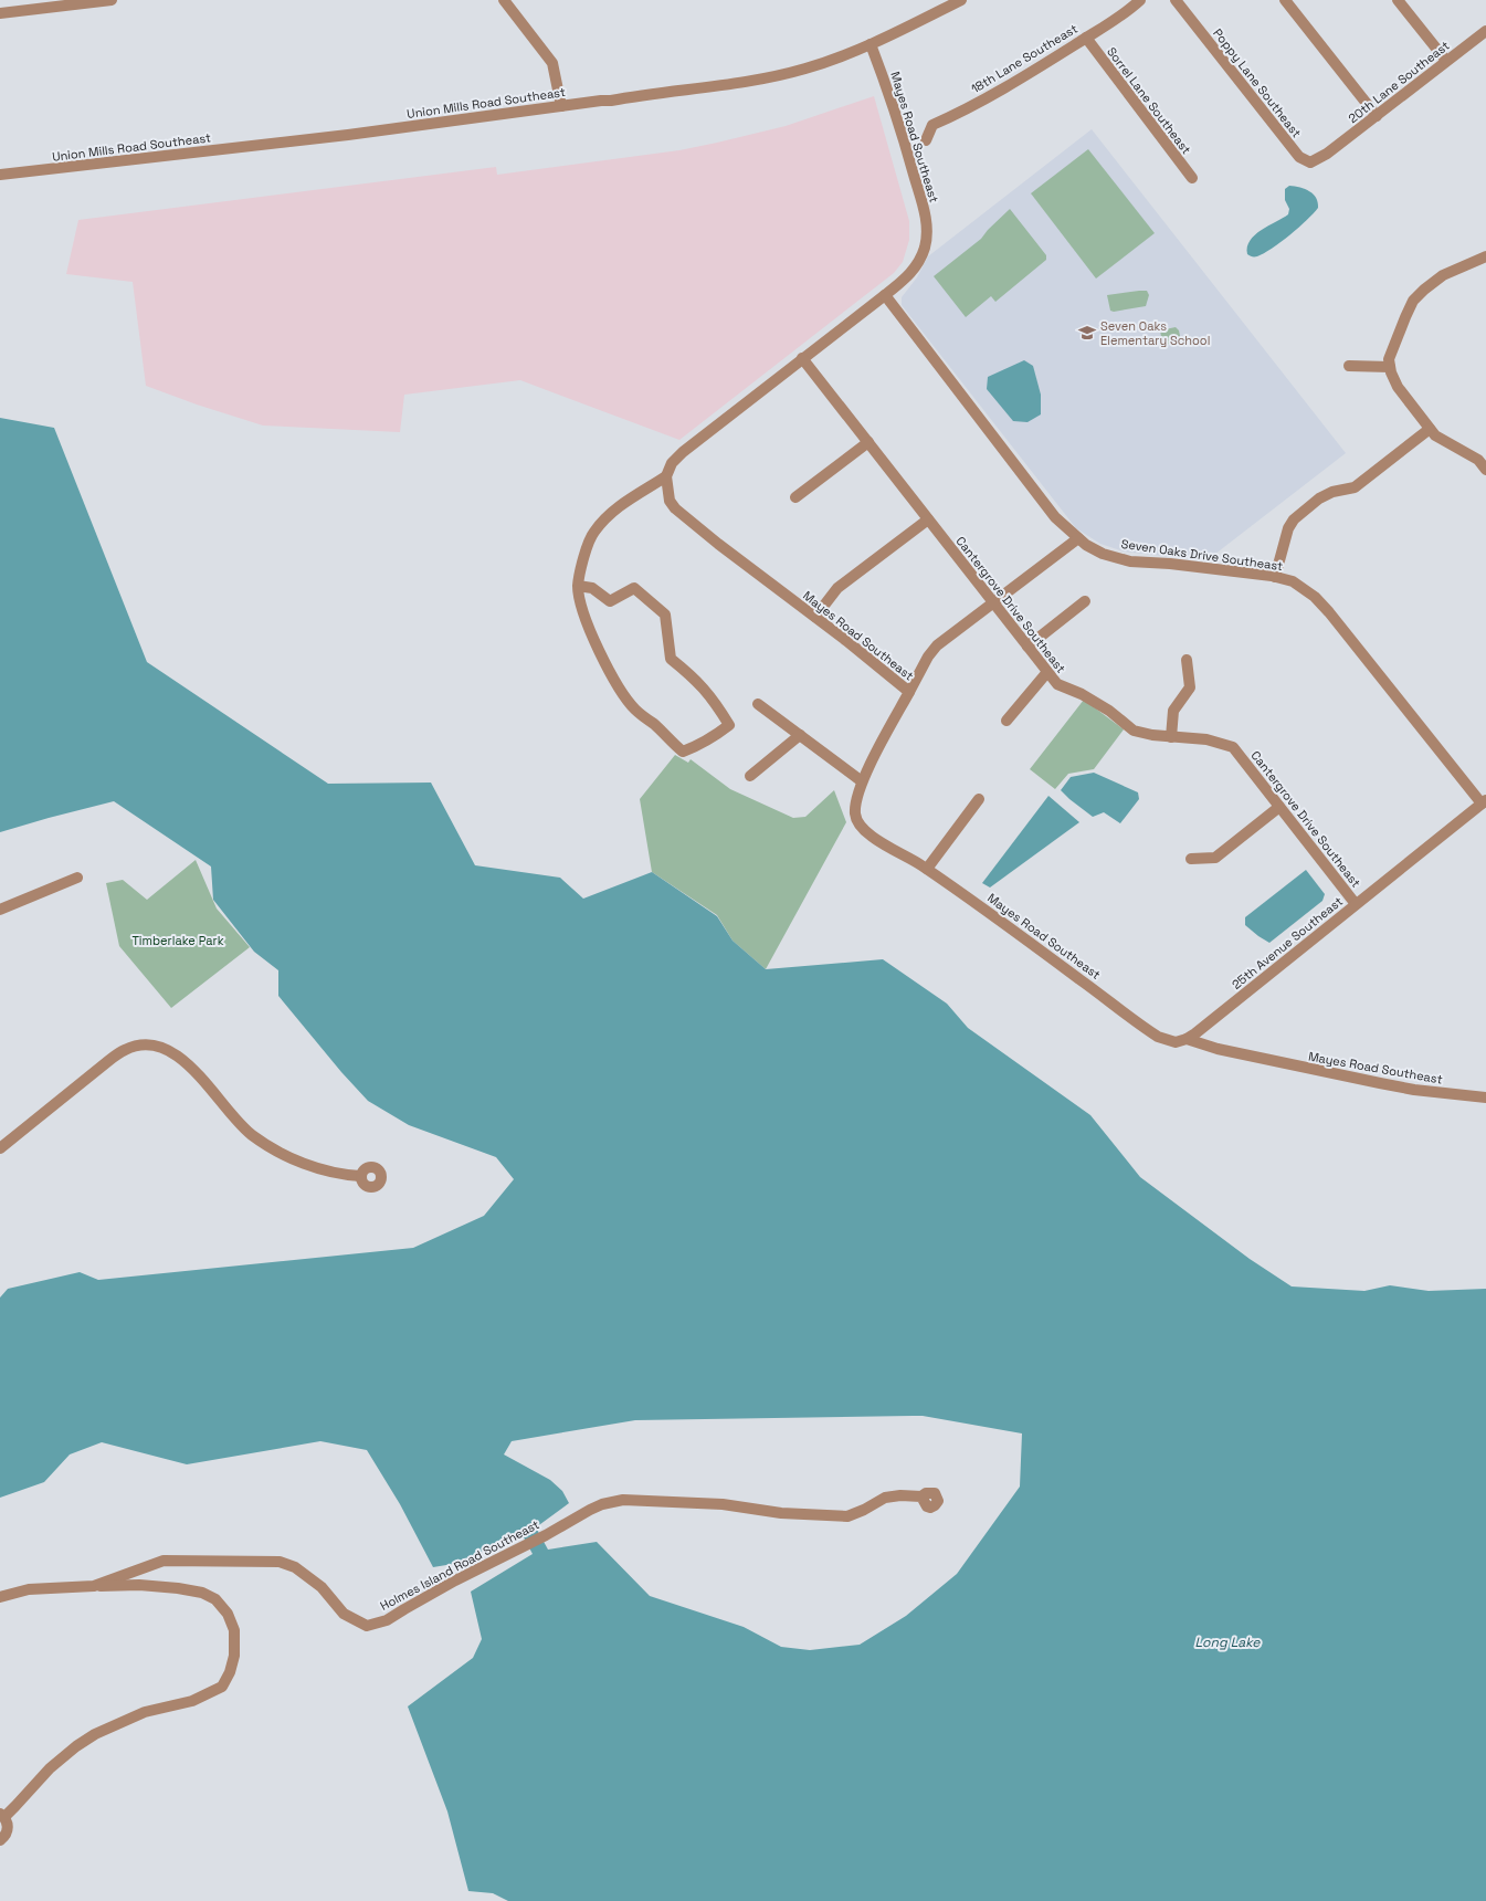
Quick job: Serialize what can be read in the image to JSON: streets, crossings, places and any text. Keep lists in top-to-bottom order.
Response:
{
  "streets": {
    "street": [
      "18th Lane Southeast",
      "20th Lane Southeast",
      "Poppy Lane Southeast",
      "Sorrel Lane Southeast",
      "Union Mills Road Southeast",
      "Mayes Road Southeast",
      "Seven Oaks Drive Southeast",
      "Cantergrove Drive Southeast",
      "25th Avenue Southeast",
      "Holmes Island Road Southeast"
    ]
  },
  "crossings": [
    ["18th Lane Southeast", "Sorrel Lane Southeast"],
    ["20th Lane Southeast", "Poppy Lane Southeast"],
    ["Union Mills Road Southeast", "Mayes Road Southeast"],
    ["Mayes Road Southeast", "Seven Oaks Drive Southeast"],
    ["Mayes Road Southeast", "Cantergrove Drive Southeast"],
    ["Mayes Road Southeast", "25th Avenue Southeast"],
    ["Seven Oaks Drive Southeast", "25th Avenue Southeast"],
    ["Cantergrove Drive Southeast", "25th Avenue Southeast"]
  ],
  "water": ["Long Lake"],
  "parks": ["Timberlake Park"],
  "places": {
    "school or university": ["Seven Oaks Elementary School"]
  }
}
